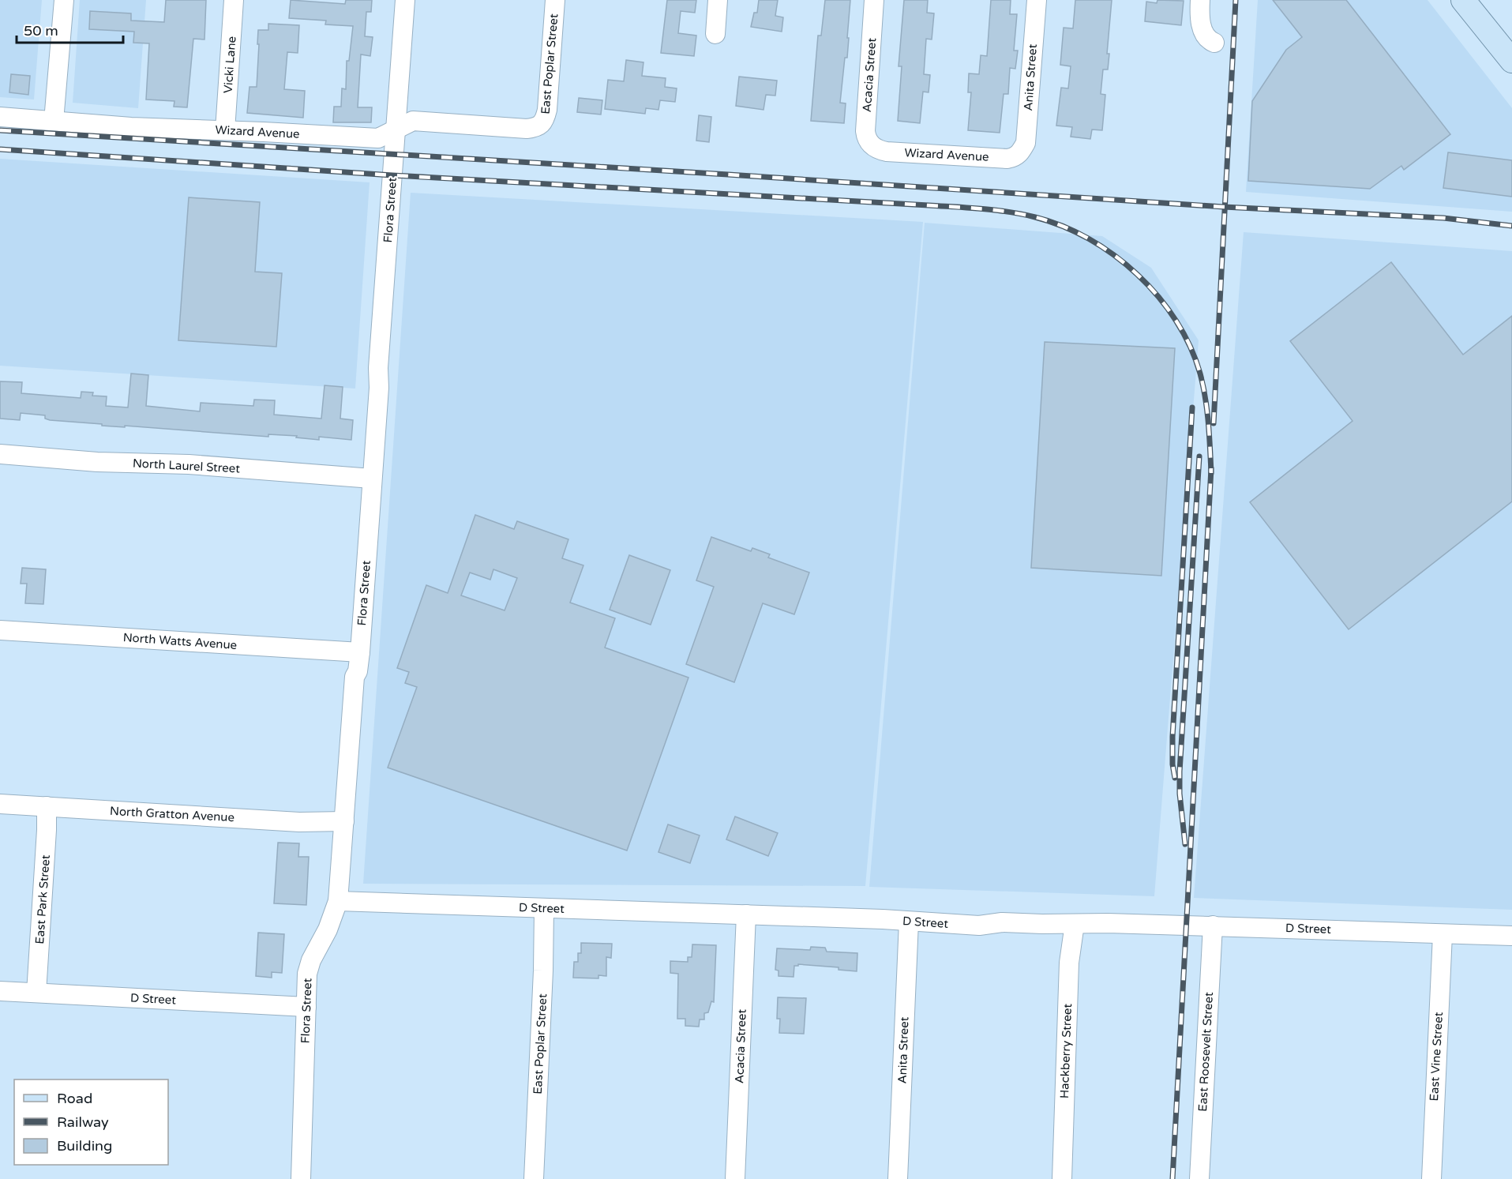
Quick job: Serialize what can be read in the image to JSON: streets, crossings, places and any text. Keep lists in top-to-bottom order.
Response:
{
  "streets": {
    "street": [
      "East Poplar Street",
      "Vicki Lane",
      "Acacia Street",
      "Anita Street",
      "Wizard Avenue",
      "Flora Street",
      "North Laurel Street",
      "North Watts Avenue",
      "North Gratton Avenue",
      "East Park Street",
      "D Street",
      "Hackberry Street",
      "East Roosevelt Street",
      "East Vine Street"
    ]
  },
  "crossings": [
    ["East Poplar Street", "Wizard Avenue"],
    ["East Poplar Street", "D Street"],
    ["Vicki Lane", "Wizard Avenue"],
    ["Acacia Street", "Wizard Avenue"],
    ["Acacia Street", "D Street"],
    ["Anita Street", "Wizard Avenue"],
    ["Anita Street", "D Street"],
    ["Wizard Avenue", "Flora Street"],
    ["Flora Street", "North Laurel Street"],
    ["Flora Street", "North Watts Avenue"],
    ["Flora Street", "North Gratton Avenue"],
    ["Flora Street", "D Street"],
    ["North Gratton Avenue", "East Park Street"],
    ["East Park Street", "D Street"],
    ["D Street", "Hackberry Street"],
    ["D Street", "East Roosevelt Street"],
    ["D Street", "East Vine Street"]
  ],
  "legend": ["Road", "Railway", "Building"],
  "scale_bar": "50 m"
}
